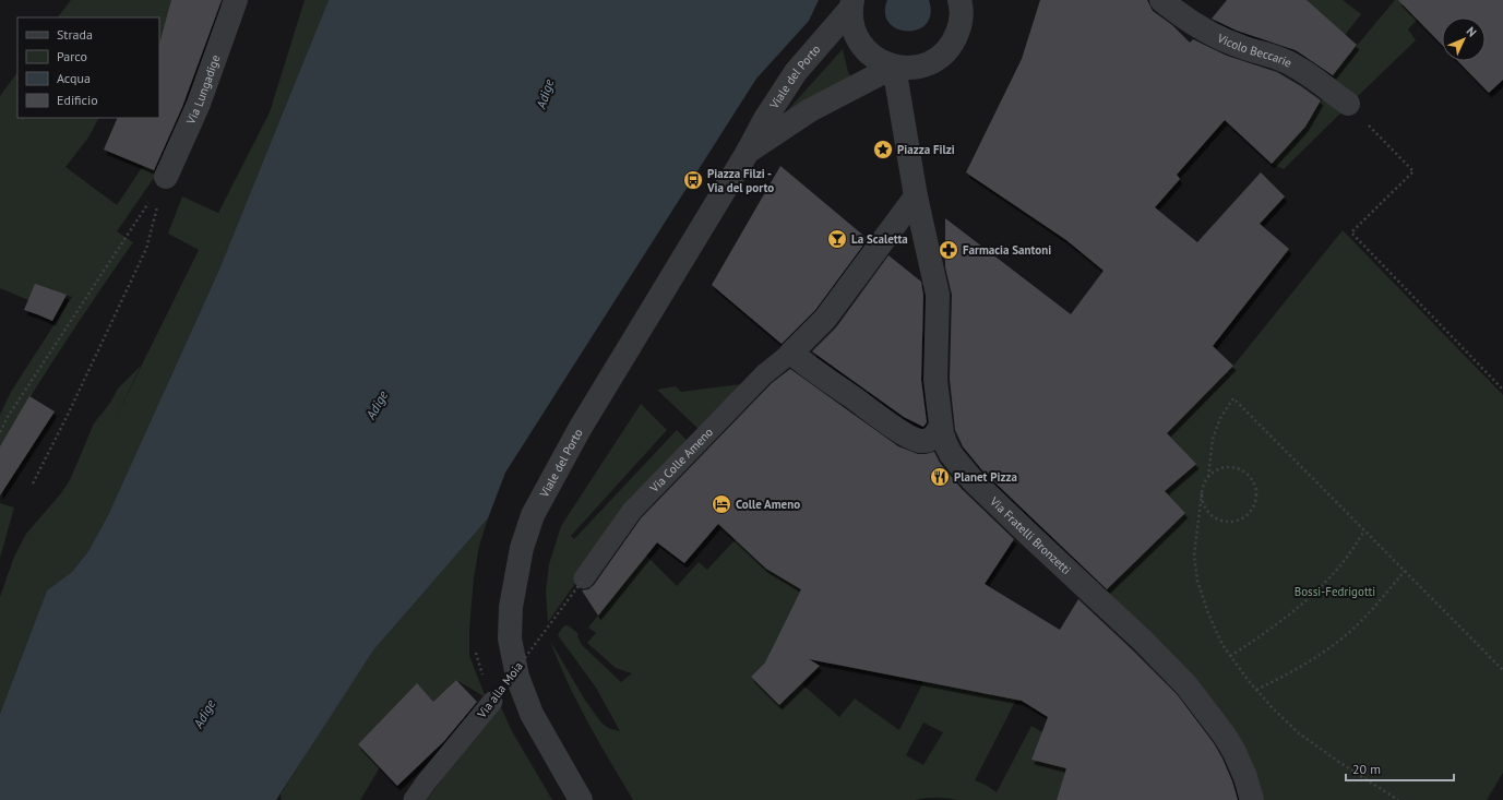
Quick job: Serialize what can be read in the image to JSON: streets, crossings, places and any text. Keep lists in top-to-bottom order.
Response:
{
  "streets": {
    "street": [
      "Vicolo Beccarie",
      "Viale del Porto",
      "Via Lungadige",
      "Via Colle Ameno",
      "Via Fratelli Bronzetti"
    ],
    "lane": ["Via alla Moia"]
  },
  "crossings": [
    ["Via Colle Ameno", "Via Fratelli Bronzetti"],
    ["Via Colle Ameno", "Via alla Moia"]
  ],
  "water": ["Adige"],
  "parks": ["Bossi-Fedrigotti"],
  "places": {
    "place": ["Piazza Filzi"],
    "bus stop": ["Piazza Filzi - Via del porto"],
    "bar": ["La Scaletta"],
    "pharmacy": ["Farmacia Santoni"],
    "restaurant": ["Planet Pizza"],
    "hotel": ["Colle Ameno"]
  },
  "legend": [
    "Strada",
    "Parco",
    "Acqua",
    "Edificio"
  ],
  "scale_bar": "20 m",
  "north": "top right"
}
